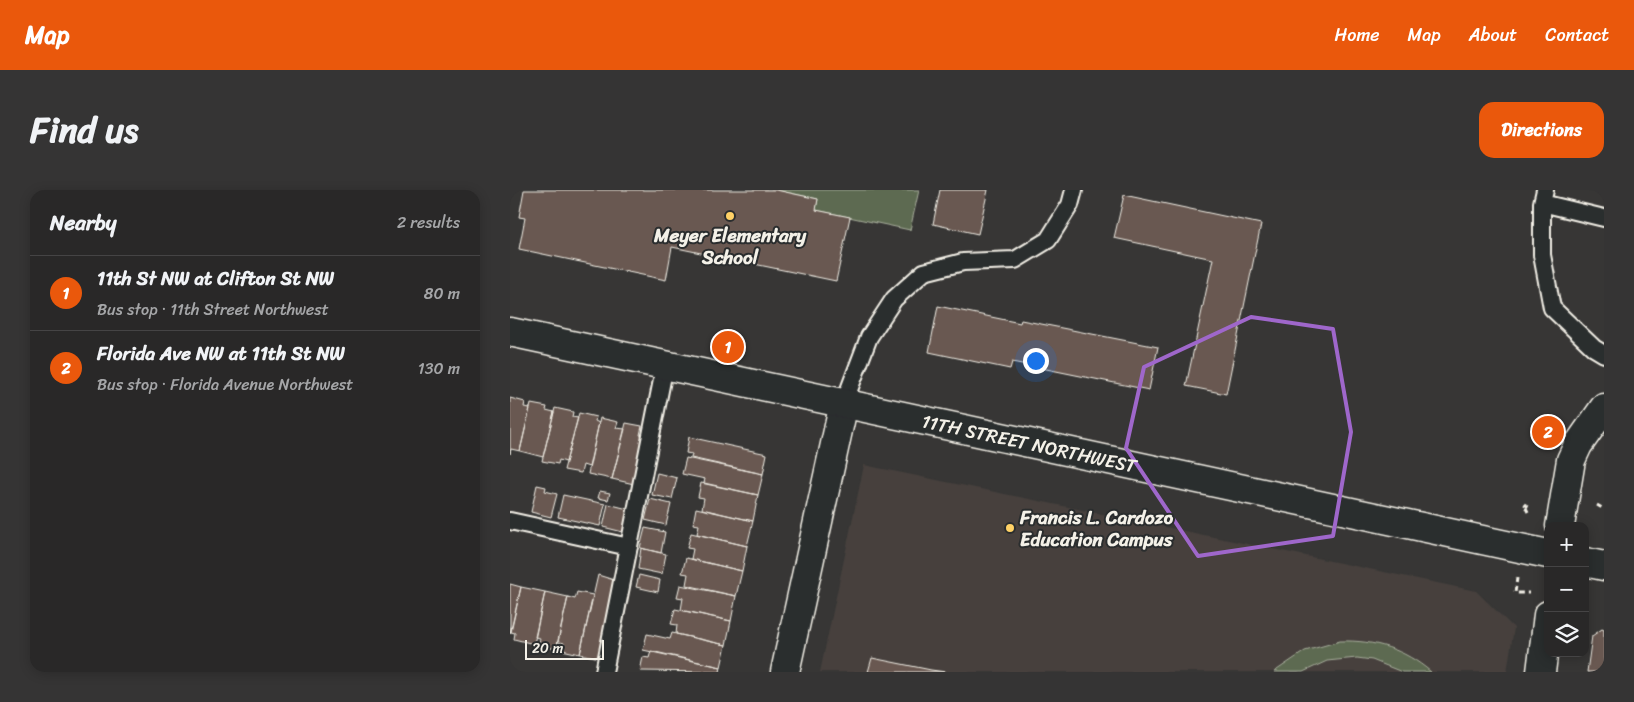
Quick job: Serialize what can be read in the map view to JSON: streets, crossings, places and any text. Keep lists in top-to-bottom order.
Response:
{
  "streets": {
    "street": ["11TH STREET NORTHWEST"]
  },
  "places": ["Meyer Elementary School", "Francis L. Cardozo Education Campus"],
  "scale_bar": "20 m",
  "page": {
    "header": "Map",
    "nav": [
      "Home",
      "Map",
      "About",
      "Contact"
    ],
    "title": "Find us",
    "buttons": "Directions",
    "heading": ["Nearby", "2 results"],
    "list": [
      {
        "mark": "1",
        "name": "11th St NW at Clifton St NW",
        "note": "Bus stop · 11th Street Northwest",
        "value": "80 m"
      },
      {
        "mark": "2",
        "name": "Florida Ave NW at 11th St NW",
        "note": "Bus stop · Florida Avenue Northwest",
        "value": "130 m"
      }
    ],
    "pins": ["1", "2"],
    "map_buttons": ["+", "−"],
    "scale": "20 m"
  }
}
